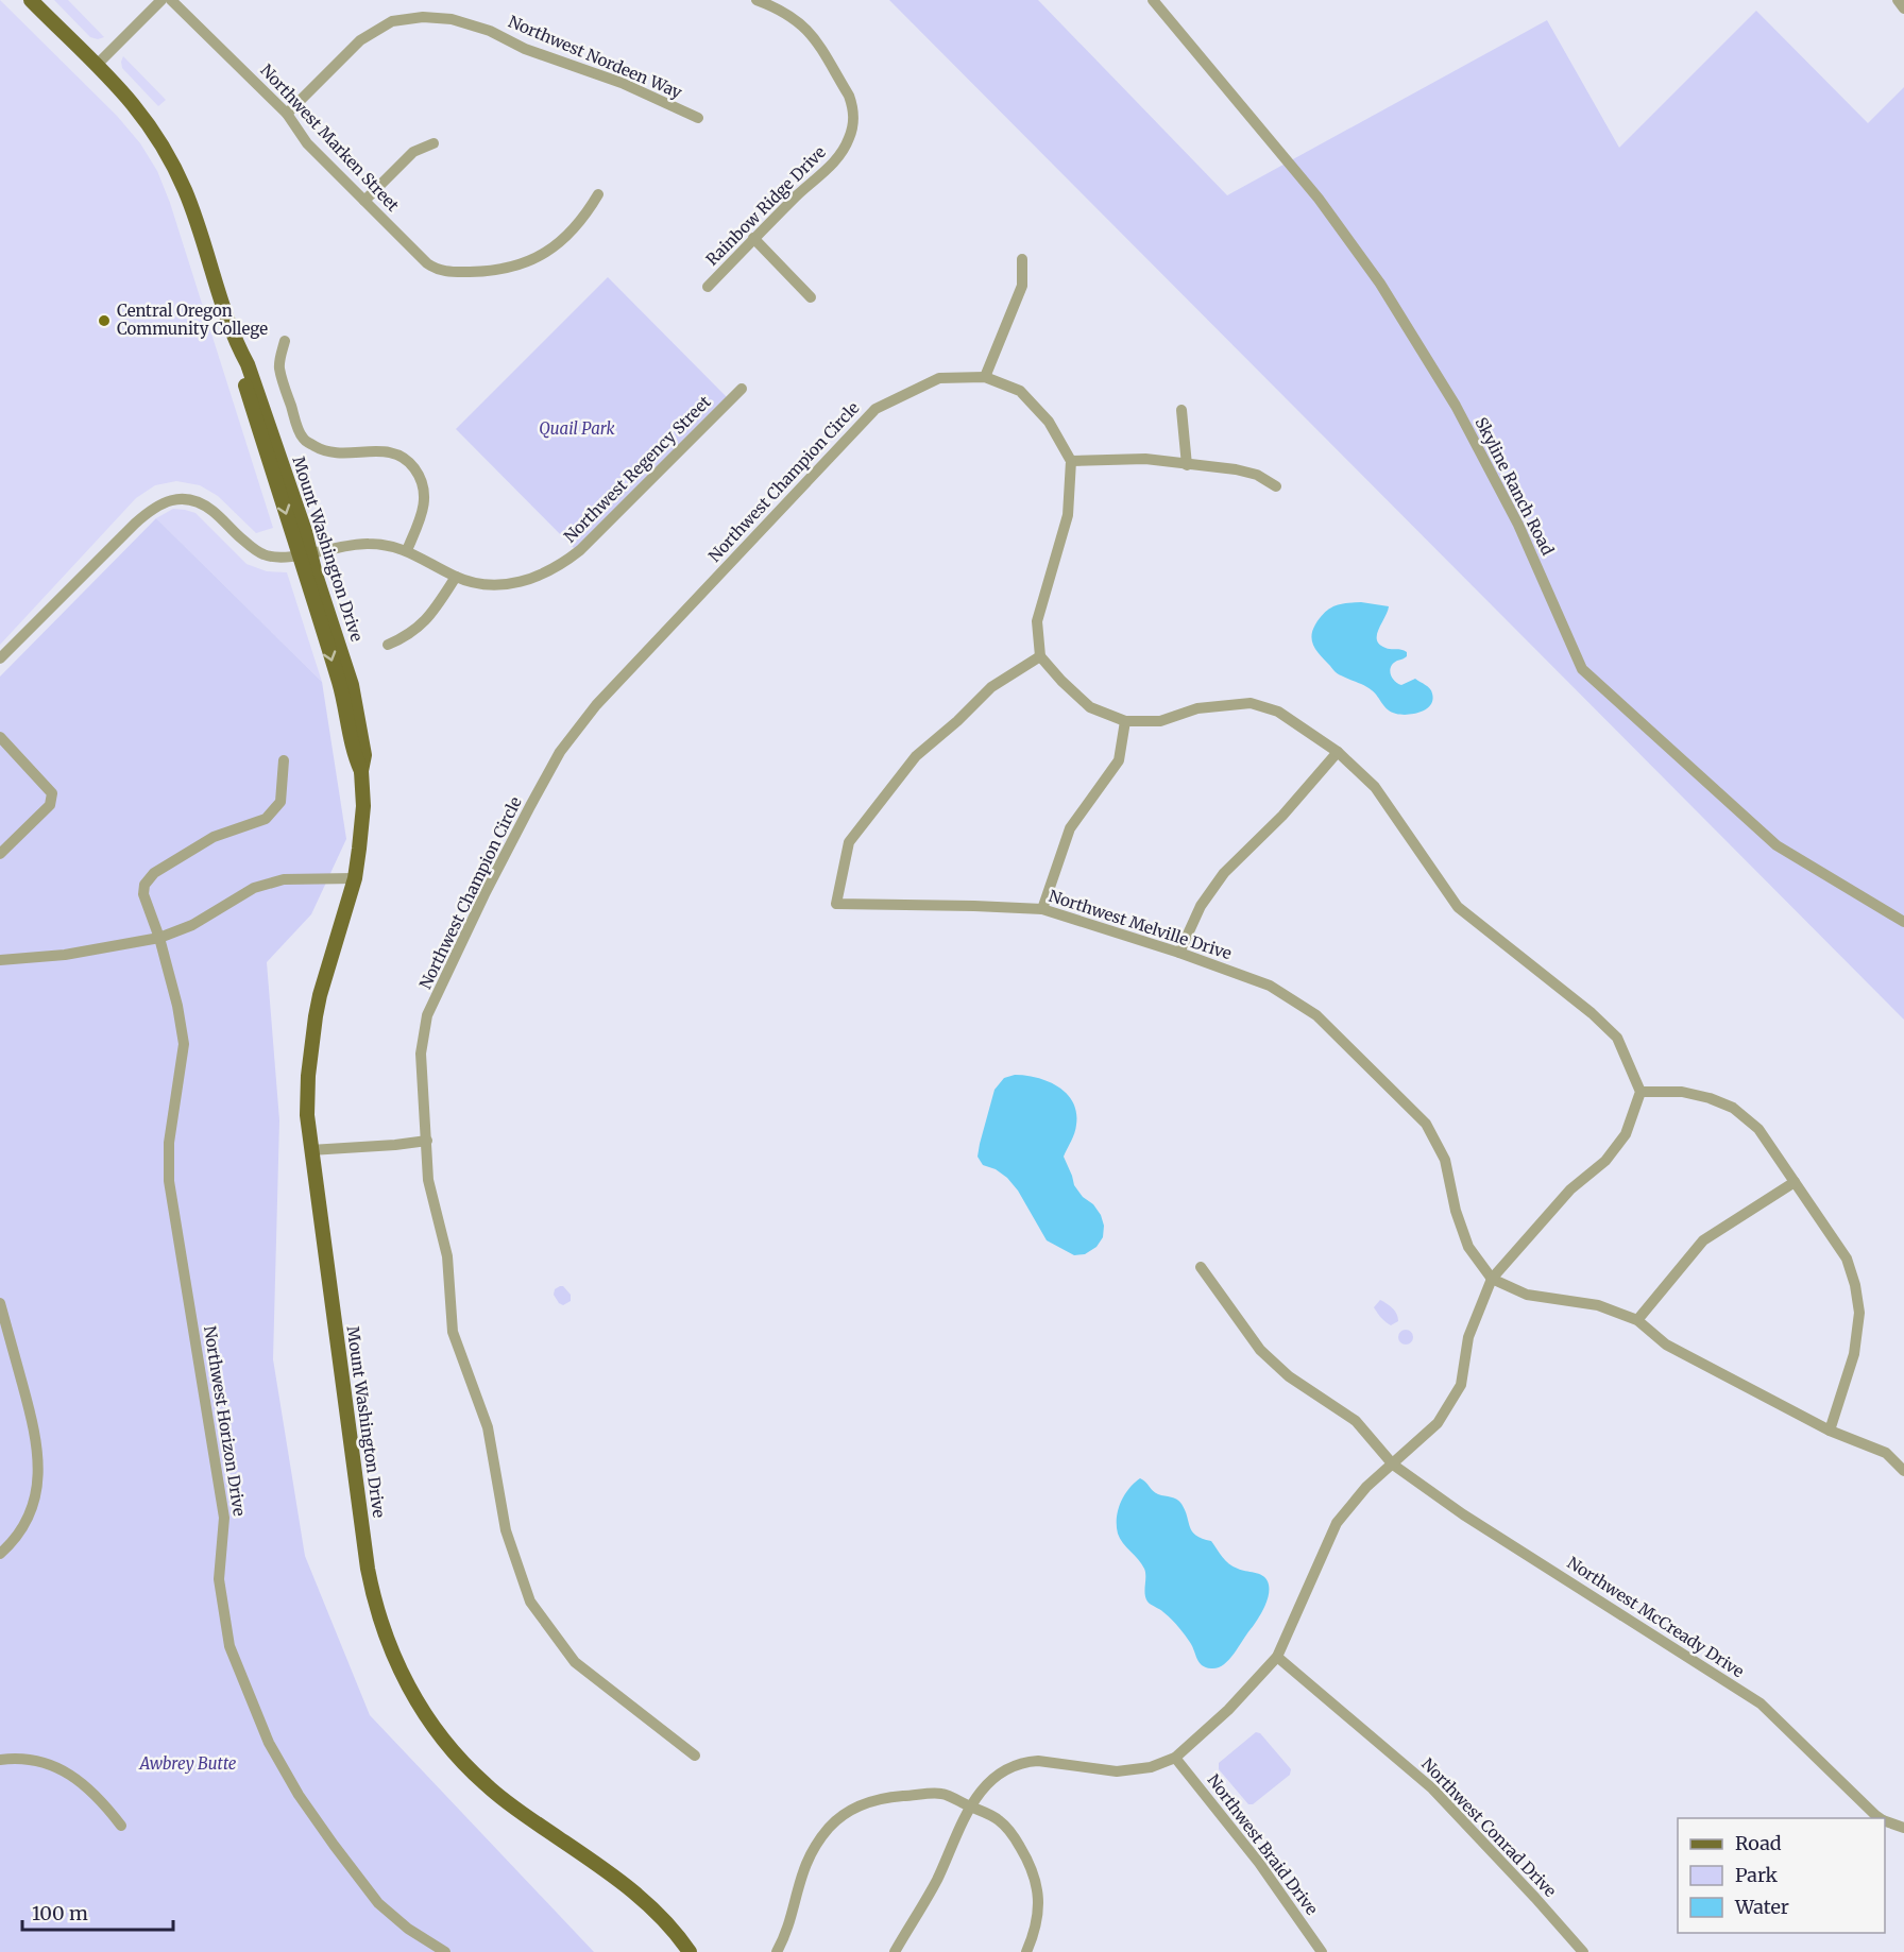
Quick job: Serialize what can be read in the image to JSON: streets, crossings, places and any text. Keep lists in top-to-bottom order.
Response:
{
  "streets": {
    "main road": ["Mount Washington Drive"],
    "street": [
      "Northwest Nordeen Way",
      "Northwest Marken Street",
      "Rainbow Ridge Drive",
      "Northwest Regency Street",
      "Northwest Champion Circle",
      "Skyline Ranch Road",
      "Northwest Melville Drive",
      "Northwest Horizon Drive",
      "Northwest McCready Drive",
      "Northwest Conrad Drive",
      "Northwest Braid Drive"
    ]
  },
  "crossings": [
    ["Northwest Nordeen Way", "Northwest Marken Street"],
    ["Northwest Regency Street", "Mount Washington Drive"]
  ],
  "parks": ["Quail Park", "Awbrey Butte"],
  "places": ["Central Oregon Community College"],
  "legend": ["Road", "Park", "Water"],
  "scale_bar": "100 m"
}
